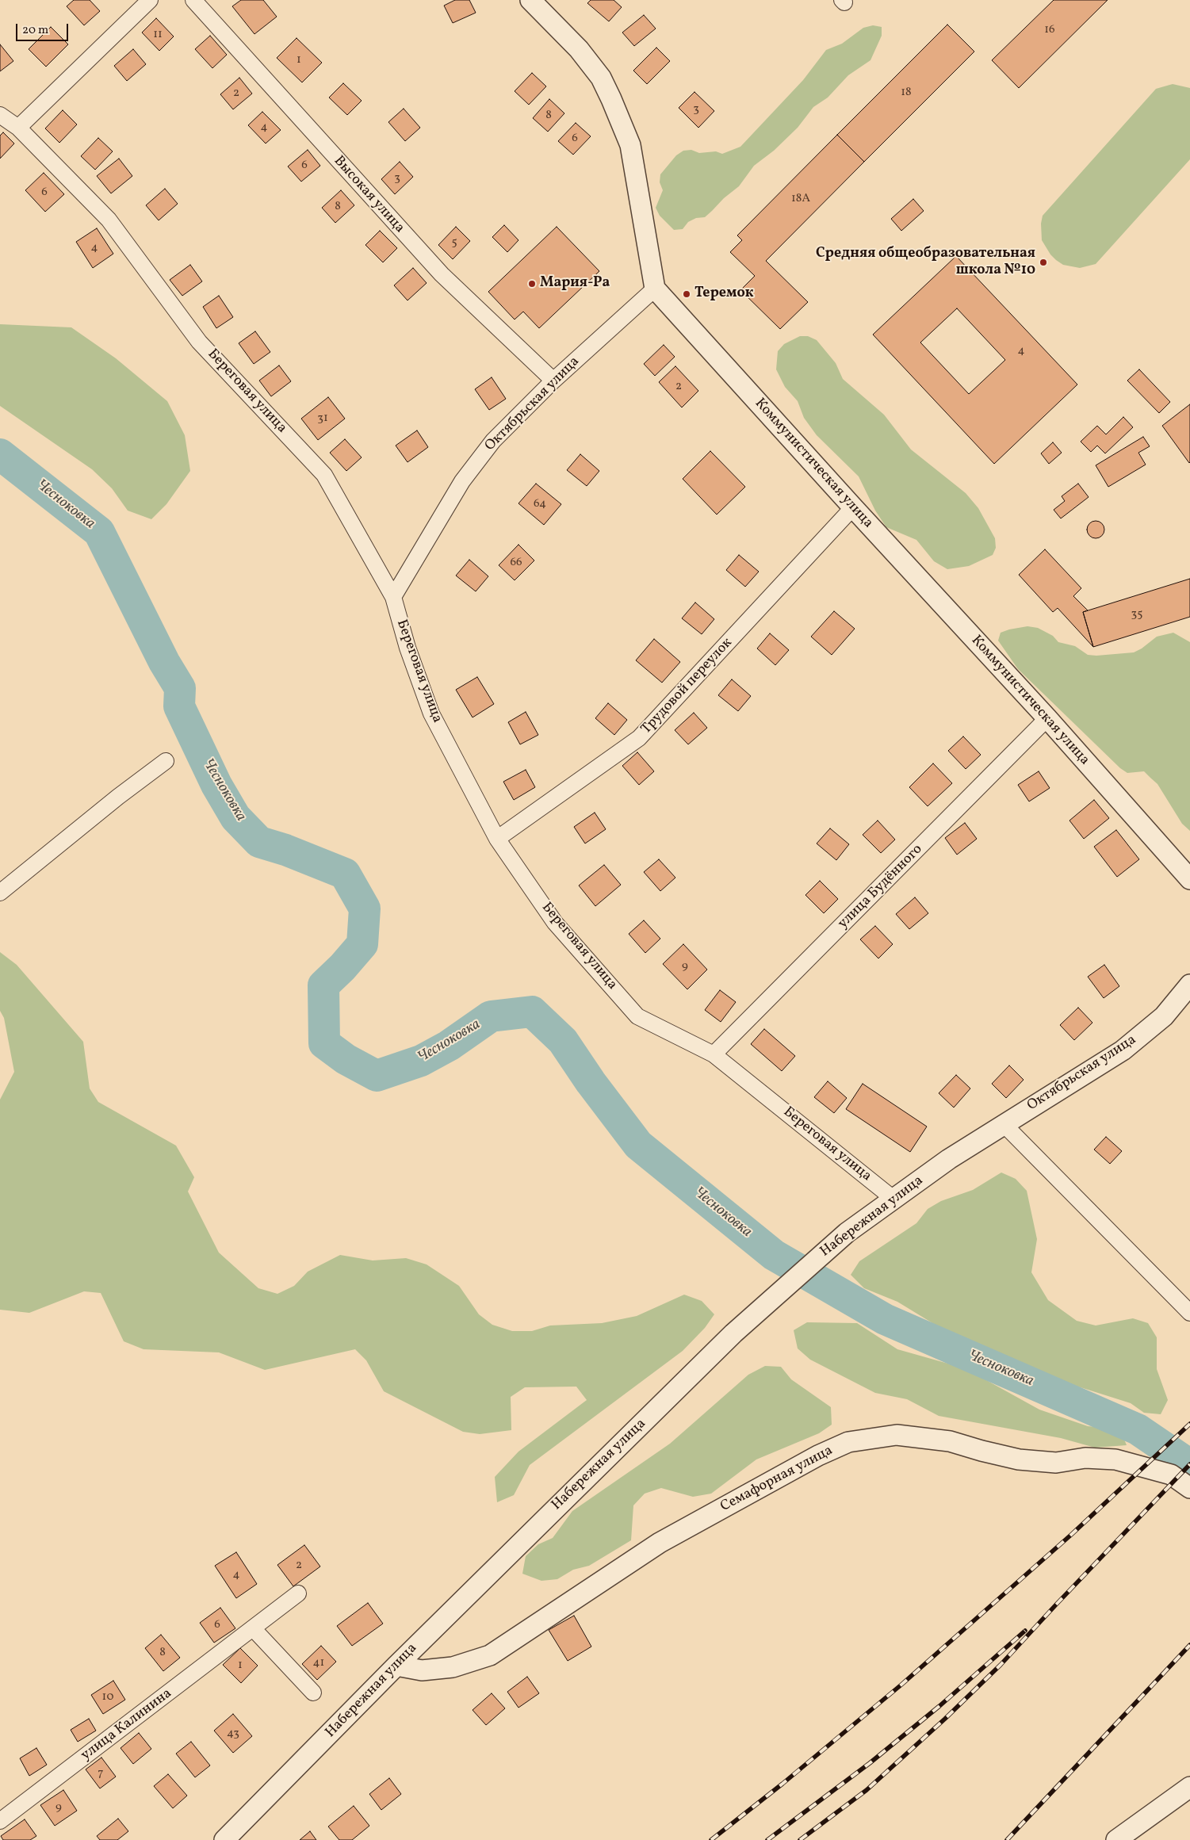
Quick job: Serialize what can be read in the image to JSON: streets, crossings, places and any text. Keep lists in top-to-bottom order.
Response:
{
  "streets": {
    "street": [
      "Высокая улица",
      "Береговая улица",
      "Октябрьская улица",
      "Коммунистическая улица",
      "Трудовой переулок",
      "улица Будённого",
      "Набережная улица",
      "Семафорная улица",
      "улица Калинина"
    ]
  },
  "crossings": [
    ["Высокая улица", "Октябрьская улица"],
    ["Береговая улица", "Октябрьская улица"],
    ["Береговая улица", "Трудовой переулок"],
    ["Береговая улица", "улица Будённого"],
    ["Береговая улица", "Набережная улица"],
    ["Октябрьская улица", "Коммунистическая улица"],
    ["Октябрьская улица", "Набережная улица"],
    ["Коммунистическая улица", "Трудовой переулок"],
    ["Коммунистическая улица", "улица Будённого"],
    ["Набережная улица", "Семафорная улица"]
  ],
  "water": ["Чесноковка"],
  "places": ["Средняя общеобразовательная школа №10", "Мария-Ра", "Теремок"],
  "house_numbers": [
    "16",
    "11",
    "1",
    "18",
    "2",
    "3",
    "8",
    "4",
    "6",
    "6",
    "3",
    "6",
    "18А",
    "8",
    "5",
    "4",
    "4",
    "2",
    "31",
    "64",
    "66",
    "35",
    "9",
    "2",
    "4",
    "6",
    "8",
    "41",
    "1",
    "10",
    "43",
    "7",
    "9"
  ],
  "scale_bar": "20 m"
}
